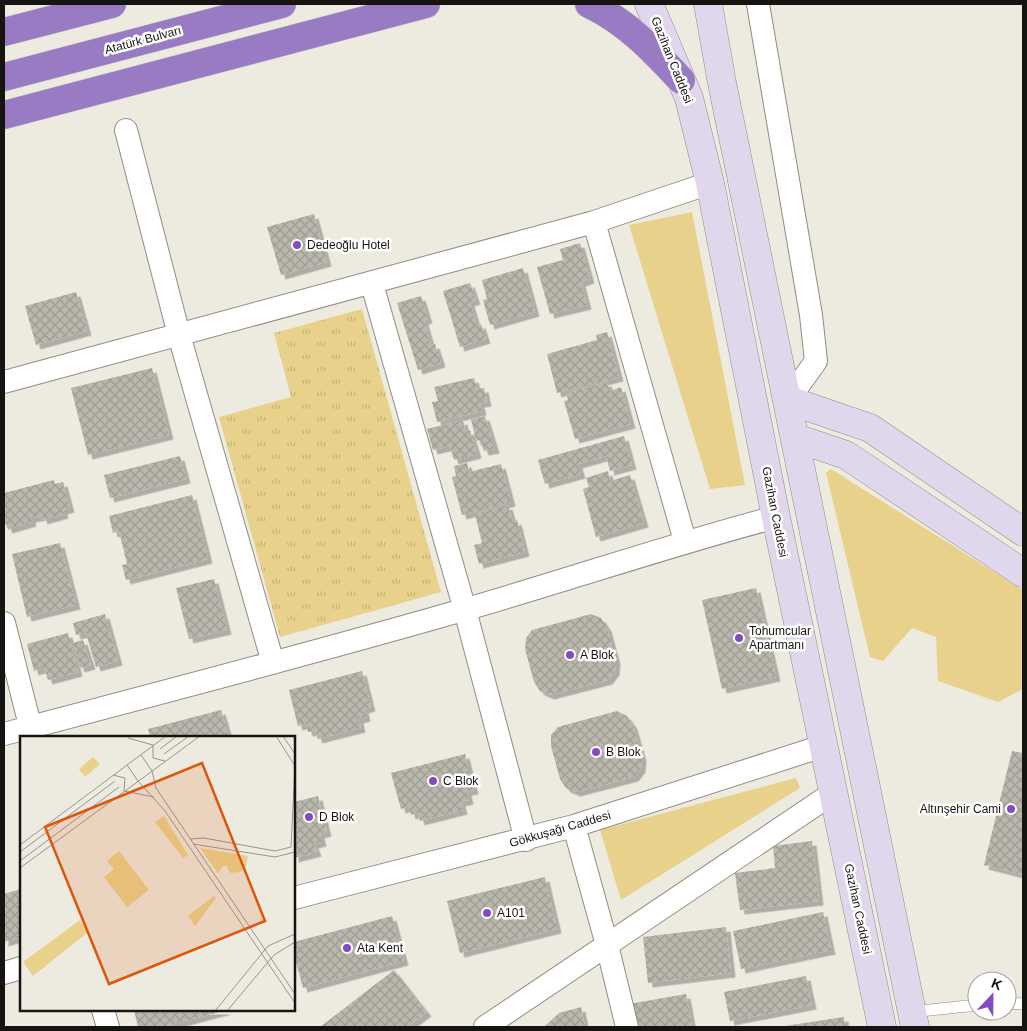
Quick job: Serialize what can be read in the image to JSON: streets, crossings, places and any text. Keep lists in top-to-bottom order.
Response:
{
  "streets": {
    "highway": ["Atatürk Bulvarı"],
    "main road": ["Gazihan Caddesi"],
    "street": ["Gökkuşağı Caddesi"]
  },
  "crossings": [
    ["Gazihan Caddesi", "Gökkuşağı Caddesi"]
  ],
  "places": [
    "Dedeoğlu Hotel",
    "Tohumcular Apartmanı",
    "A Blok",
    "B Blok",
    "C Blok",
    "Altınşehir Cami",
    "D Blok",
    "A101",
    "Ata Kent"
  ],
  "north": "top"
}
